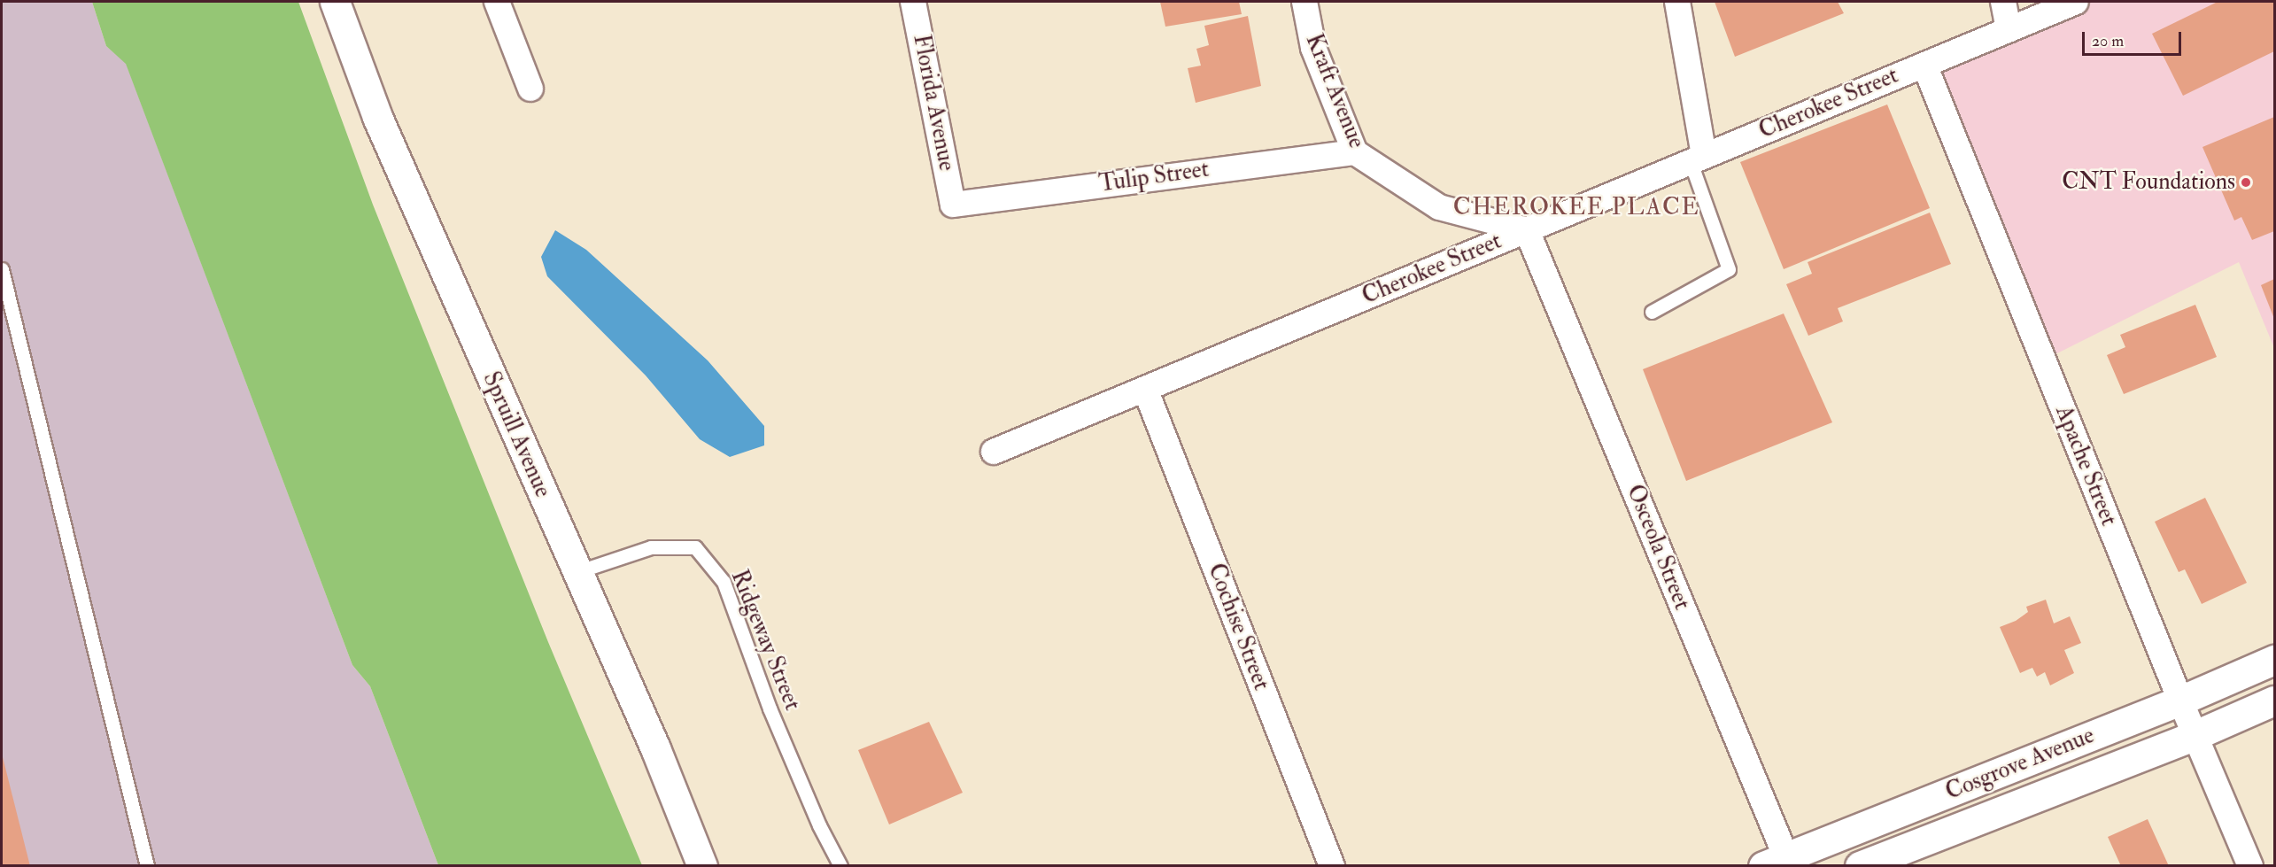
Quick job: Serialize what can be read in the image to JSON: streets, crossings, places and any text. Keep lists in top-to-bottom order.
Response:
{
  "streets": {
    "street": [
      "Kraft Avenue",
      "Florida Avenue",
      "Cherokee Street",
      "Tulip Street",
      "Spruill Avenue",
      "Apache Street",
      "Osceola Street",
      "Cochise Street",
      "Cosgrove Avenue"
    ],
    "lane": ["Ridgeway Street"]
  },
  "crossings": [
    ["Kraft Avenue", "Cherokee Street"],
    ["Kraft Avenue", "Tulip Street"],
    ["Kraft Avenue", "Osceola Street"],
    ["Florida Avenue", "Tulip Street"],
    ["Cherokee Street", "Apache Street"],
    ["Cherokee Street", "Osceola Street"],
    ["Cherokee Street", "Cochise Street"],
    ["Spruill Avenue", "Ridgeway Street"],
    ["Apache Street", "Cosgrove Avenue"],
    ["Osceola Street", "Cosgrove Avenue"]
  ],
  "districts": ["CHEROKEE PLACE"],
  "places": ["CNT Foundations"],
  "scale_bar": "20 m"
}
